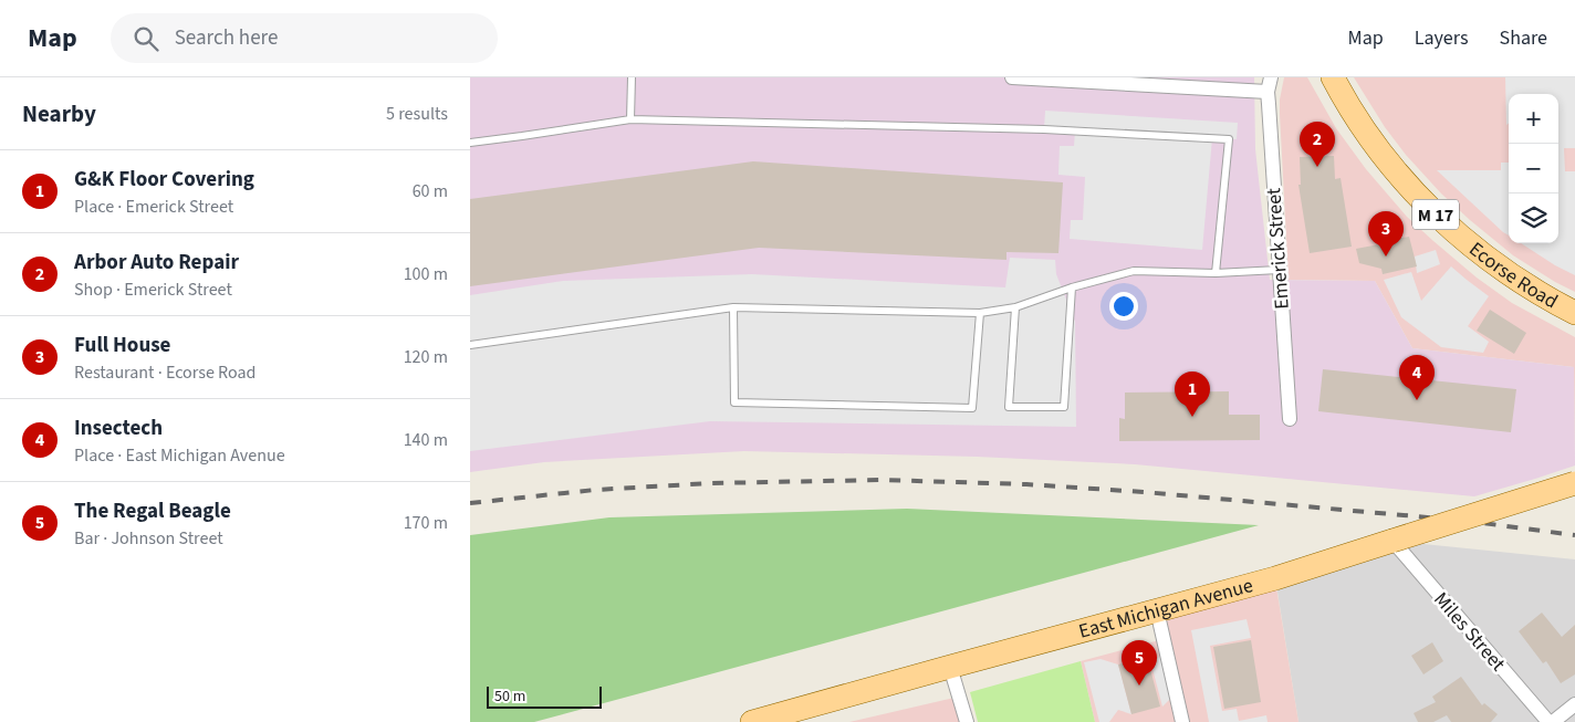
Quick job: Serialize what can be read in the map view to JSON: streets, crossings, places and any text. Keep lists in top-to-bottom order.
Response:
{
  "streets": {
    "main road": ["M 17", "Ecorse Road", "East Michigan Avenue"],
    "street": ["Emerick Street", "Miles Street"]
  },
  "crossings": [
    ["East Michigan Avenue", "Miles Street"]
  ],
  "scale_bar": "50 m",
  "page": {
    "header": "Map",
    "search": "Search here",
    "nav": ["Map", "Layers", "Share"],
    "heading": ["Nearby", "5 results"],
    "map_buttons": ["+", "−"],
    "pins": [
      "2",
      "3",
      "4",
      "1",
      "5"
    ],
    "list": [
      {
        "mark": "1",
        "name": "G&K Floor Covering",
        "note": "Place · Emerick Street",
        "value": "60 m"
      },
      {
        "mark": "2",
        "name": "Arbor Auto Repair",
        "note": "Shop · Emerick Street",
        "value": "100 m"
      },
      {
        "mark": "3",
        "name": "Full House",
        "note": "Restaurant · Ecorse Road",
        "value": "120 m"
      },
      {
        "mark": "4",
        "name": "Insectech",
        "note": "Place · East Michigan Avenue",
        "value": "140 m"
      },
      {
        "mark": "5",
        "name": "The Regal Beagle",
        "note": "Bar · Johnson Street",
        "value": "170 m"
      }
    ],
    "scale": "50 m"
  }
}
